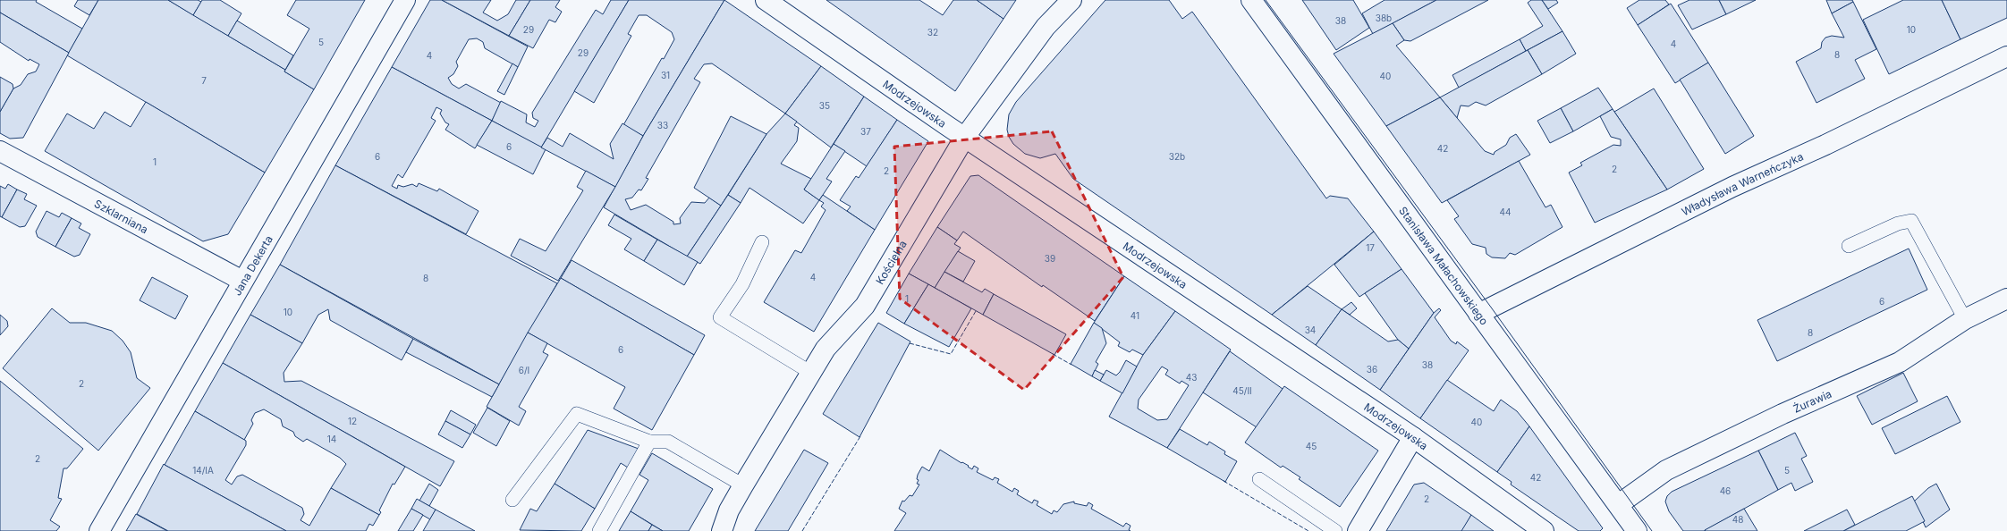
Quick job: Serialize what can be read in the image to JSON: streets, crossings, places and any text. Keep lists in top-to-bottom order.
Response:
{
  "streets": {
    "street": [
      "Modrzejowska",
      "Władysława Warneńczyka",
      "Szklarniana",
      "Kościelna",
      "Jana Dekerta",
      "Stanisława Małachowskiego",
      "Żurawia"
    ]
  },
  "crossings": [
    ["Modrzejowska", "Kościelna"],
    ["Władysława Warneńczyka", "Stanisława Małachowskiego"],
    ["Szklarniana", "Jana Dekerta"],
    ["Stanisława Małachowskiego", "Żurawia"]
  ],
  "house_numbers": [
    "38b",
    "38",
    "29",
    "10",
    "32",
    "5",
    "4",
    "29",
    "8",
    "4",
    "31",
    "40",
    "7",
    "35",
    "33",
    "37",
    "6",
    "42",
    "6",
    "32b",
    "1",
    "2",
    "2",
    "44",
    "17",
    "39",
    "4",
    "8",
    "1",
    "6",
    "10",
    "41",
    "34",
    "8",
    "6",
    "38",
    "36",
    "6/I",
    "43",
    "2",
    "45/II",
    "12",
    "40",
    "14",
    "45",
    "2",
    "14/IA",
    "5",
    "42",
    "46",
    "2",
    "48"
  ]
}
